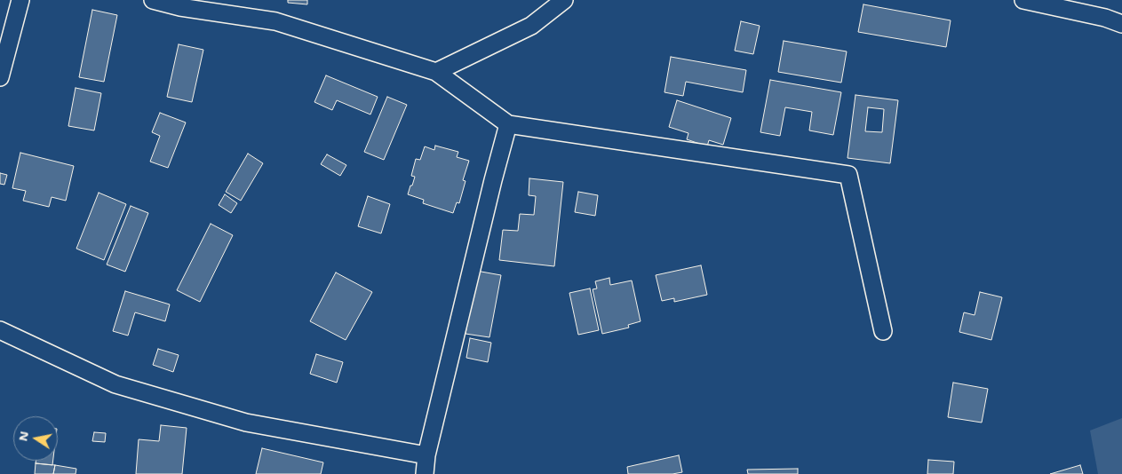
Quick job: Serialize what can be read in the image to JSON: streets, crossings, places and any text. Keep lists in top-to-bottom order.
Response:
{
  "north": "left"
}
